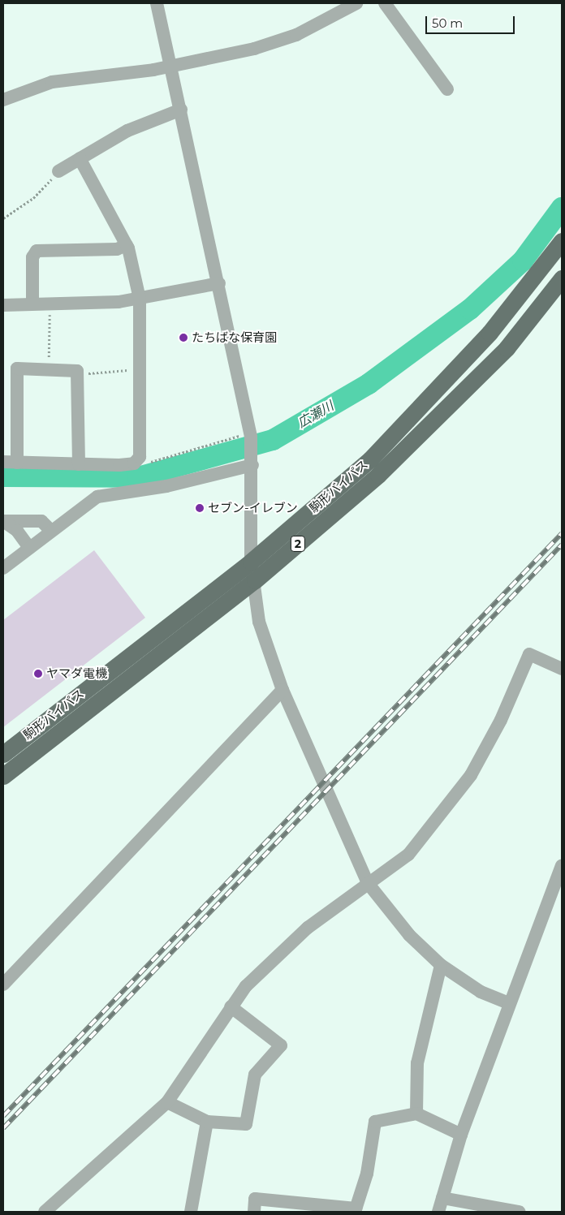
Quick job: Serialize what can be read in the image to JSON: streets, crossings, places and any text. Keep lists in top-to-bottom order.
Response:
{
  "streets": {
    "main road": ["駒形バイパス", "2"]
  },
  "water": ["広瀬川"],
  "places": ["たちばな保育園", "セブン-イレブン", "ヤマダ電機"],
  "scale_bar": "50 m"
}
